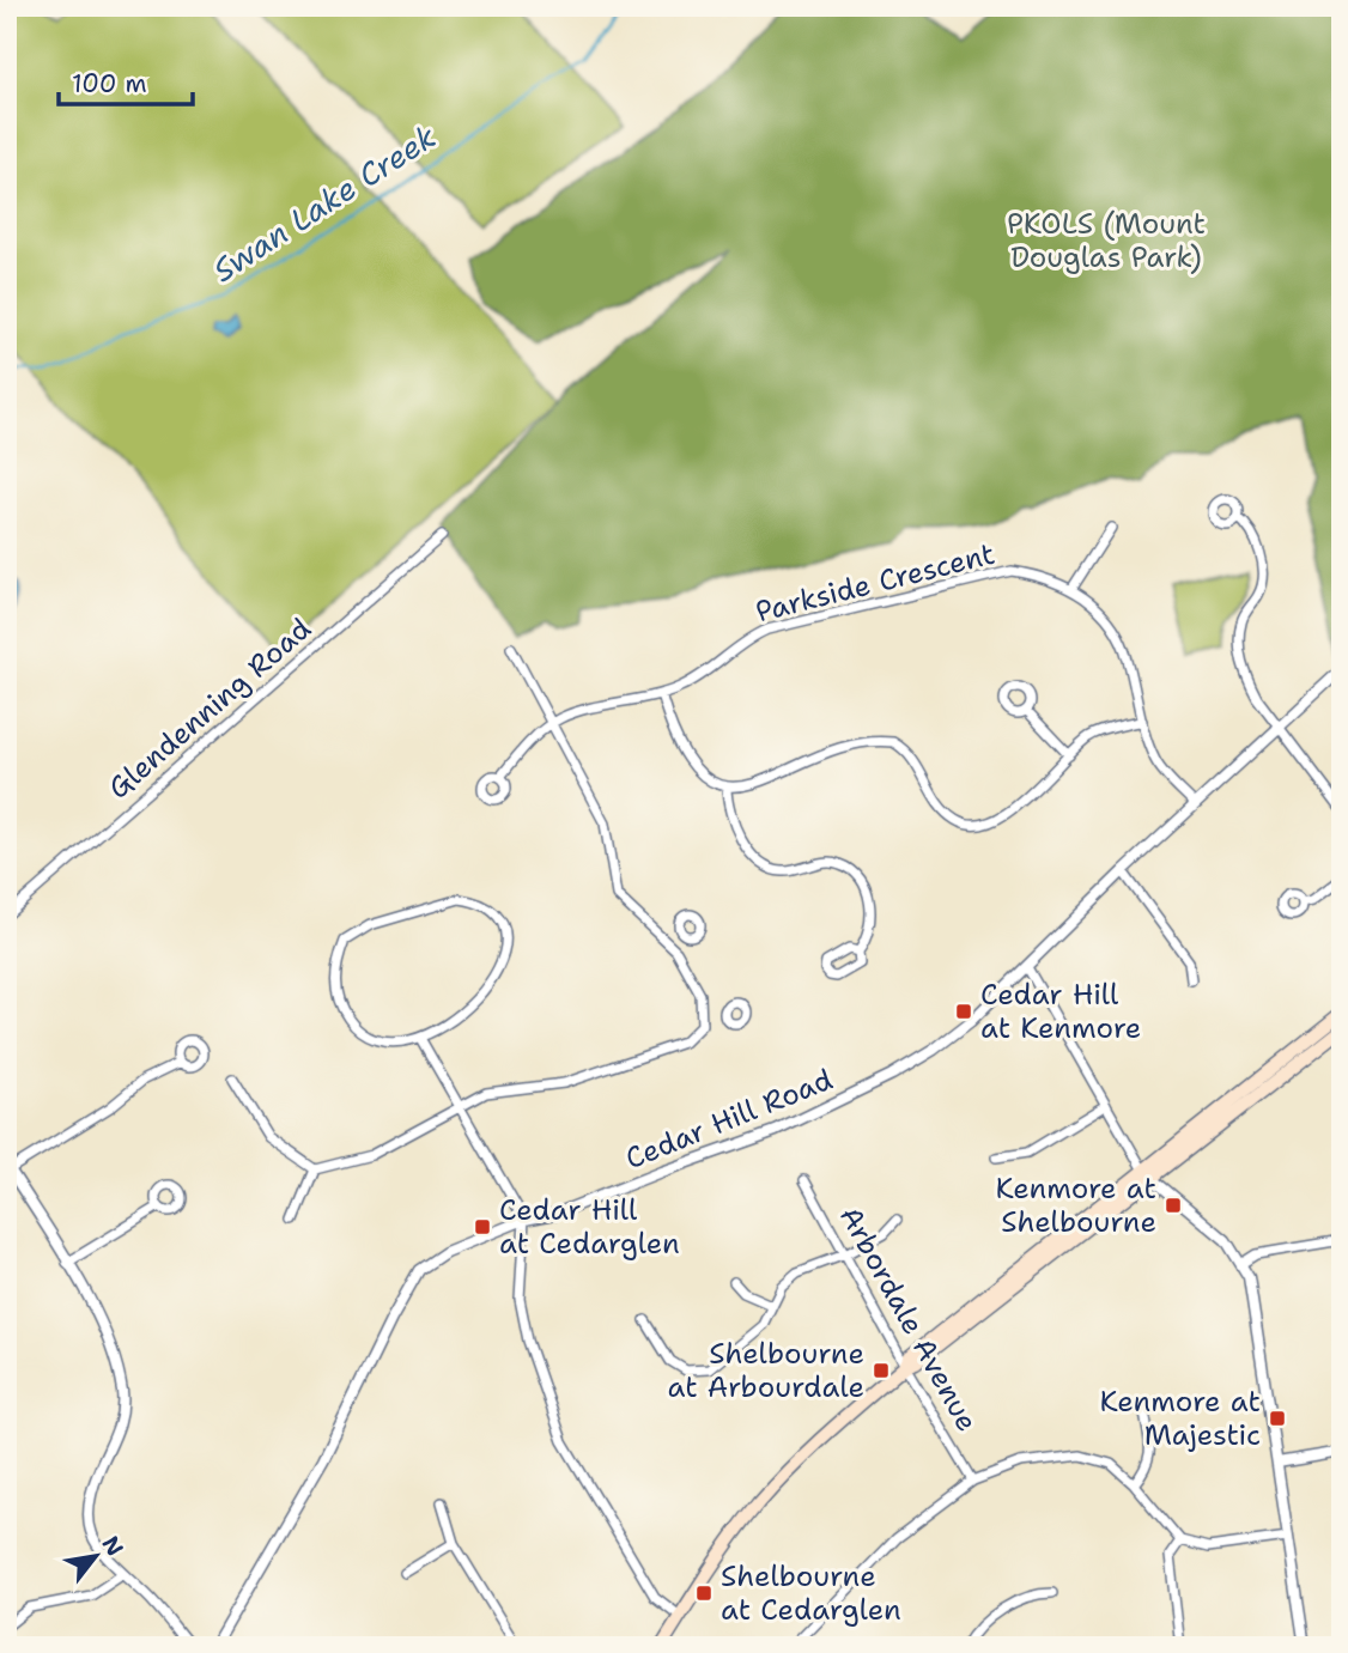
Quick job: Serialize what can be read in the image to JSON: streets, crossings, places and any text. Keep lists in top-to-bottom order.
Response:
{
  "streets": {
    "street": [
      "Parkside Crescent",
      "Glendenning Road",
      "Cedar Hill Road",
      "Arbordale Avenue"
    ]
  },
  "crossings": [
    ["Parkside Crescent", "Cedar Hill Road"]
  ],
  "water": ["Swan Lake Creek"],
  "parks": ["PKOLS (Mount Douglas Park)"],
  "places": {
    "transit": [
      "Cedar Hill at Kenmore",
      "Kenmore at Shelbourne",
      "Cedar Hill at Cedarglen",
      "Shelbourne at Arbourdale",
      "Kenmore at Majestic",
      "Shelbourne at Cedarglen"
    ]
  },
  "scale_bar": "100 m",
  "north": "top right"
}
